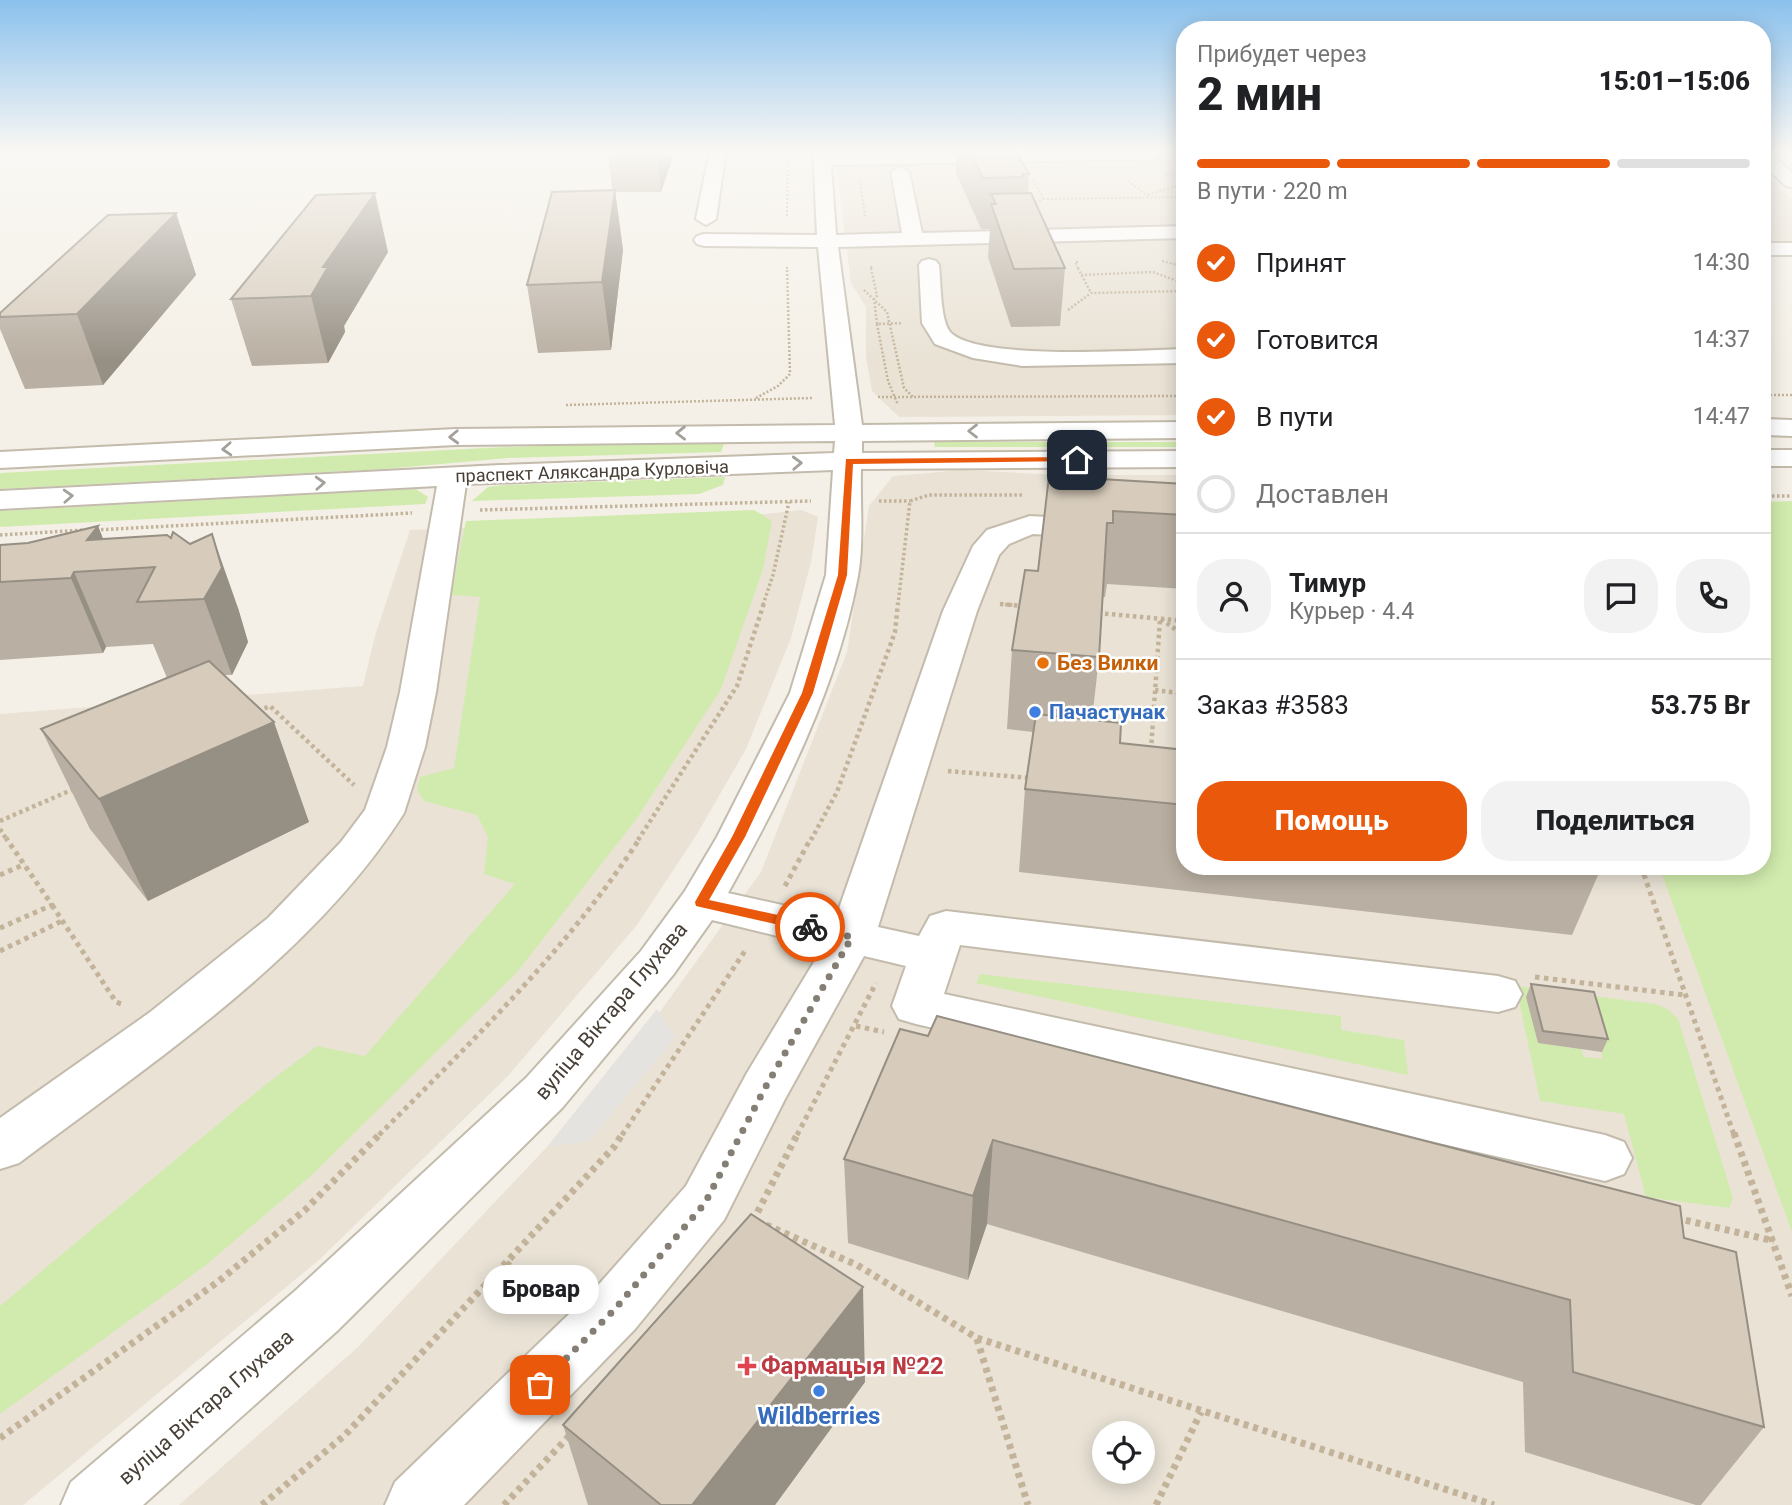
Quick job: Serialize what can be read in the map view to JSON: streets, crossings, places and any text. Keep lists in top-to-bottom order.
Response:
{
  "streets": {
    "street": ["праспект Аляксандра Курловіча", "вуліца Віктара Глухава"]
  },
  "crossings": [
    ["праспект Аляксандра Курловіча", "вуліца Віктара Глухава"]
  ],
  "places": {
    "other": [
      "Без Вилки",
      "Пачастунак",
      "Бровар",
      "Wildberries"
    ],
    "health": ["Фармацыя №22"]
  },
  "page": {
    "heading": ["2 мин", "Прибудет через", "15:01–15:06"],
    "panel": [
      "Тимур",
      "Курьер · 4.4",
      "Заказ #3583",
      "53.75 Br"
    ],
    "bar": "В пути · 220 m",
    "list": [
      ["Принят", "14:30"],
      ["Готовится", "14:37"],
      ["В пути", "14:47"],
      "Доставлен"
    ],
    "buttons": ["Помощь", "Поделиться"],
    "bubble": "Бровар"
  }
}
